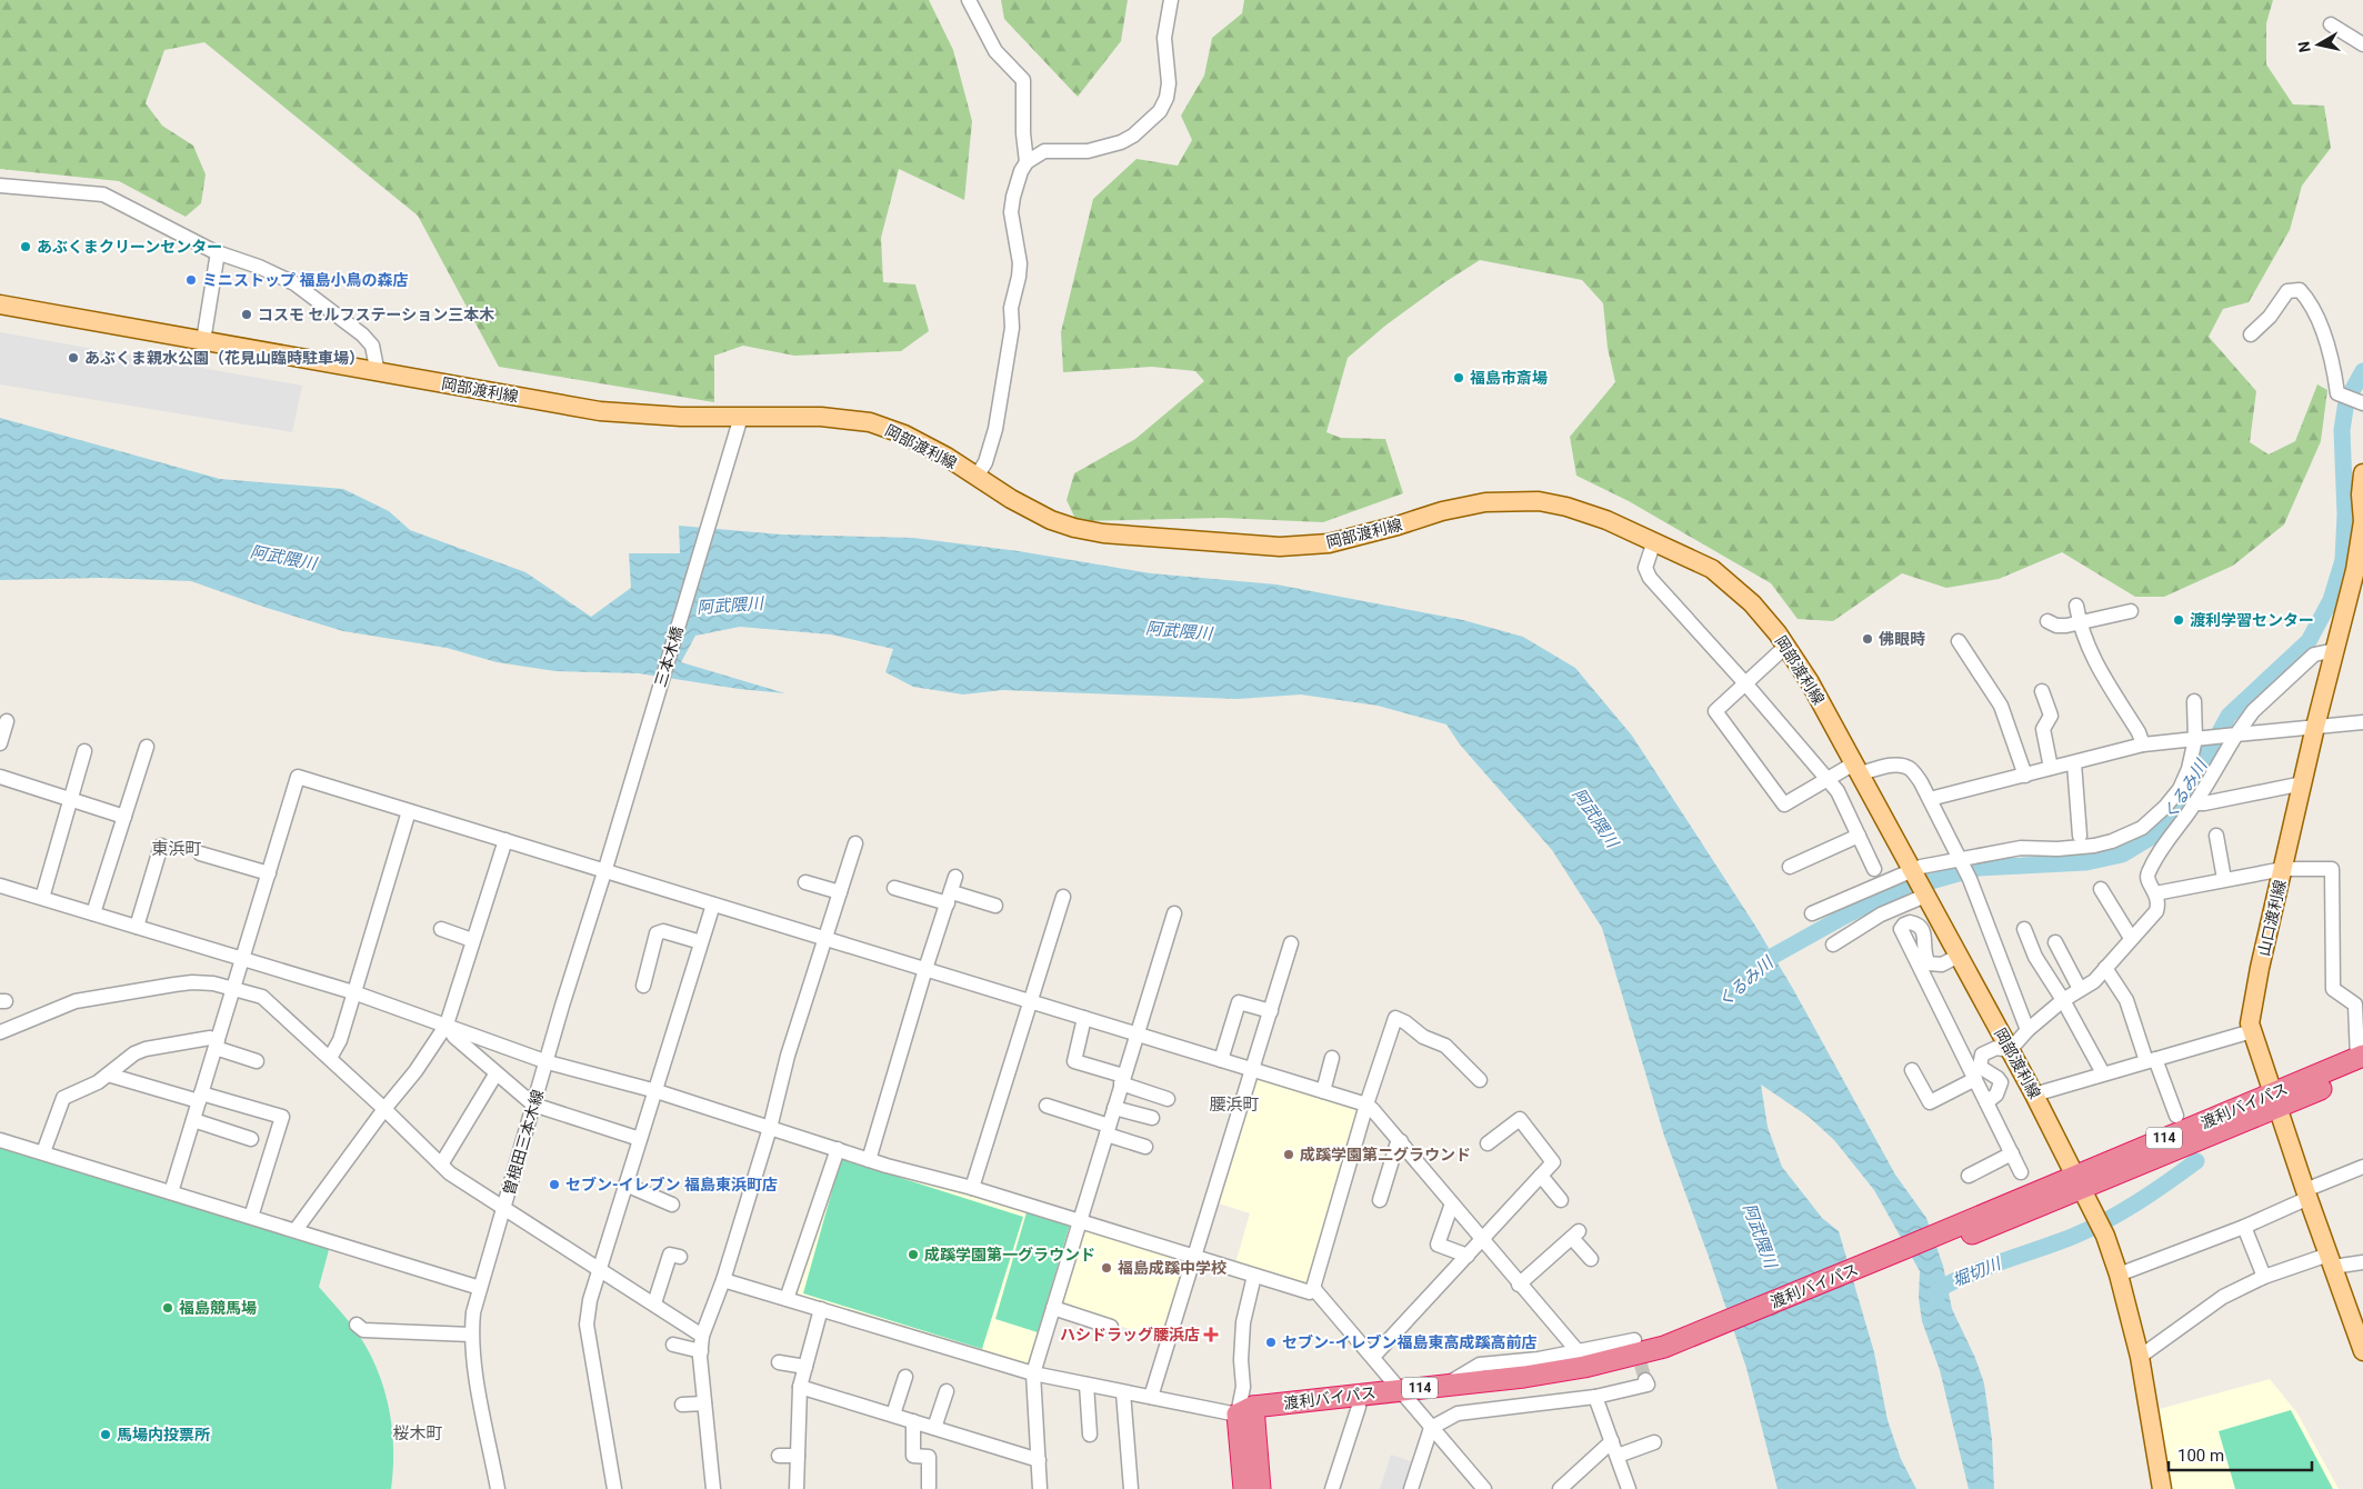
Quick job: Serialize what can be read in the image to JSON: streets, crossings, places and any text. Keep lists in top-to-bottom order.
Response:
{
  "streets": {
    "highway": ["渡利バイパス", "114"],
    "main road": ["岡部渡利線", "山口渡利線"],
    "street": ["三本木橋", "曽根田三本木線"]
  },
  "crossings": [
    ["岡部渡利線", "三本木橋"],
    ["岡部渡利線", "渡利バイパス"],
    ["三本木橋", "曽根田三本木線"],
    ["山口渡利線", "渡利バイパス"]
  ],
  "districts": ["東浜町", "腰浜町", "桜木町"],
  "water": ["阿武隈川", "くるみ川", "堀切川"],
  "places": {
    "other": [
      "あぶくまクリーンセンター",
      "ミニストップ 福島小鳥の森店",
      "コスモ セルフステーション三本木",
      "あぶくま親水公園（花見山臨時駐車場）",
      "福島市斎場",
      "渡利学習センター",
      "佛眼時",
      "成蹊学園第二グラウンド",
      "セブン-イレブン 福島東浜町店",
      "成蹊学園第一グラウンド",
      "福島成蹊中学校",
      "福島競馬場",
      "セブン-イレブン福島東高成蹊高前店",
      "馬場内投票所"
    ],
    "health": ["ハシドラッグ腰浜店"]
  },
  "scale_bar": "100 m",
  "north": "left"
}
